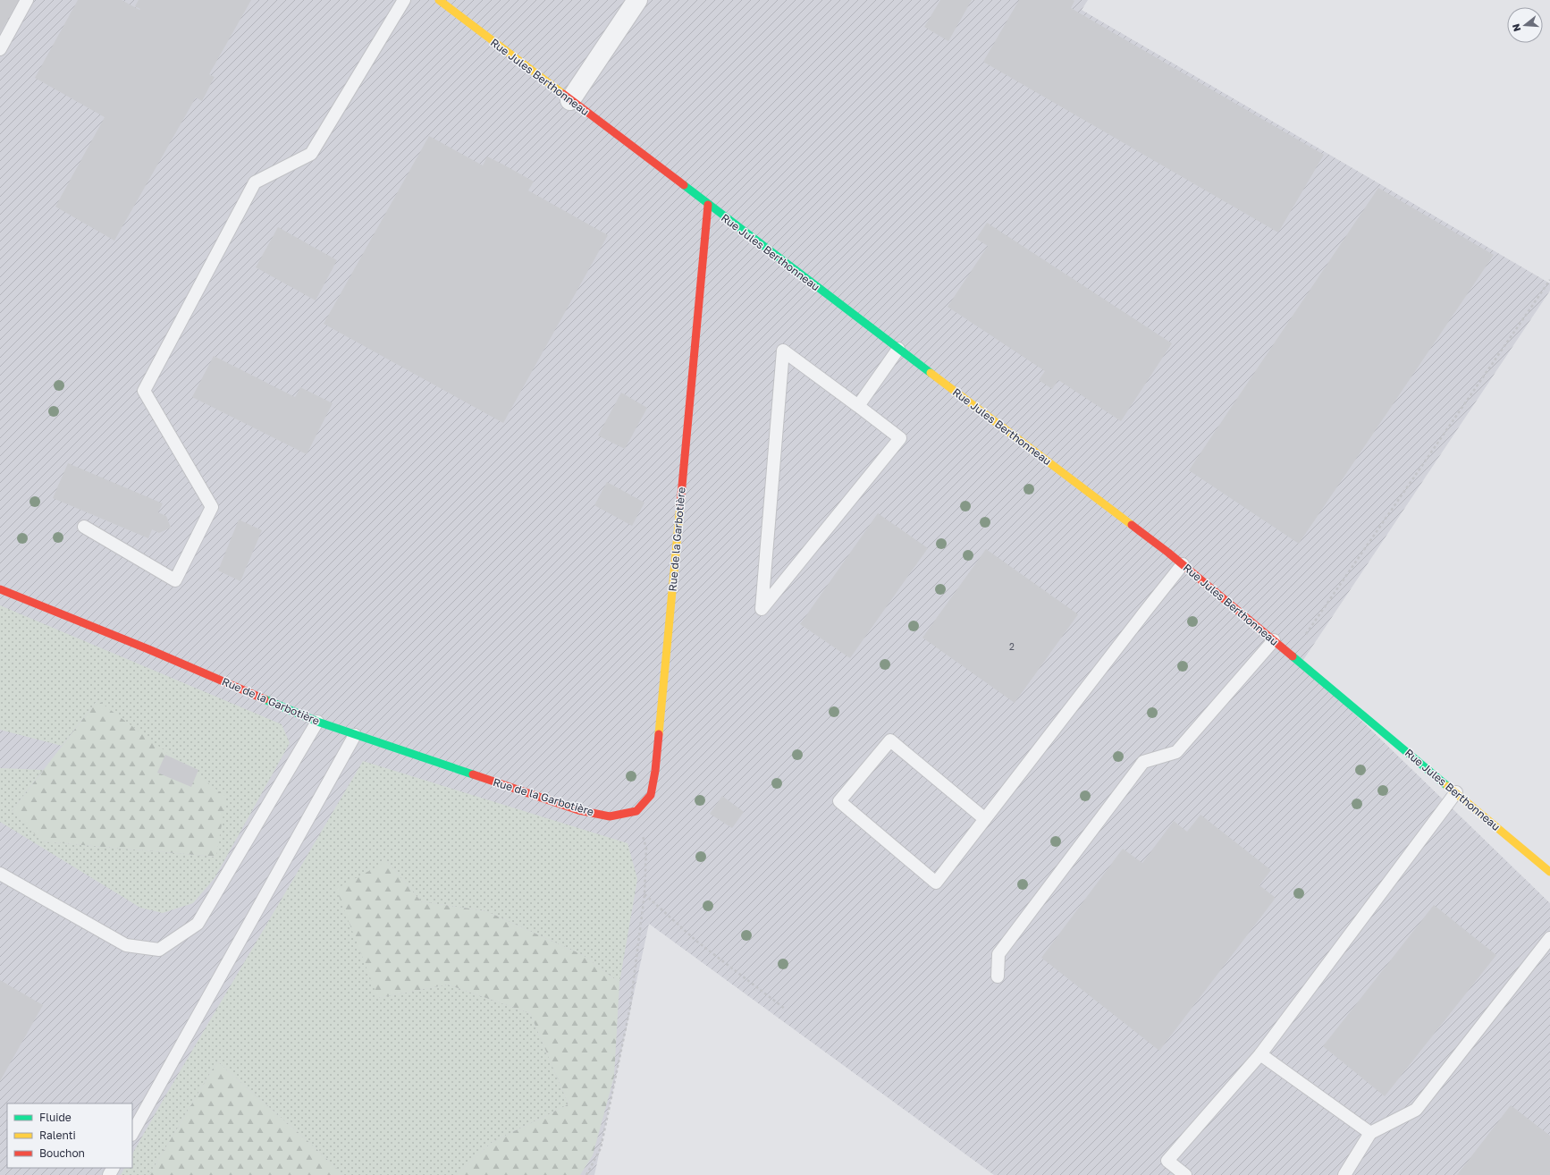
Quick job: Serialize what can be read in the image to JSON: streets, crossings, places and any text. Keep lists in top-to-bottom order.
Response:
{
  "streets": {
    "main road": ["Rue Jules Berthonneau", "Rue de la Garbotière"]
  },
  "crossings": [
    ["Rue Jules Berthonneau", "Rue de la Garbotière"]
  ],
  "house_numbers": ["2"],
  "legend": ["Fluide", "Ralenti", "Bouchon"],
  "north": "left"
}
